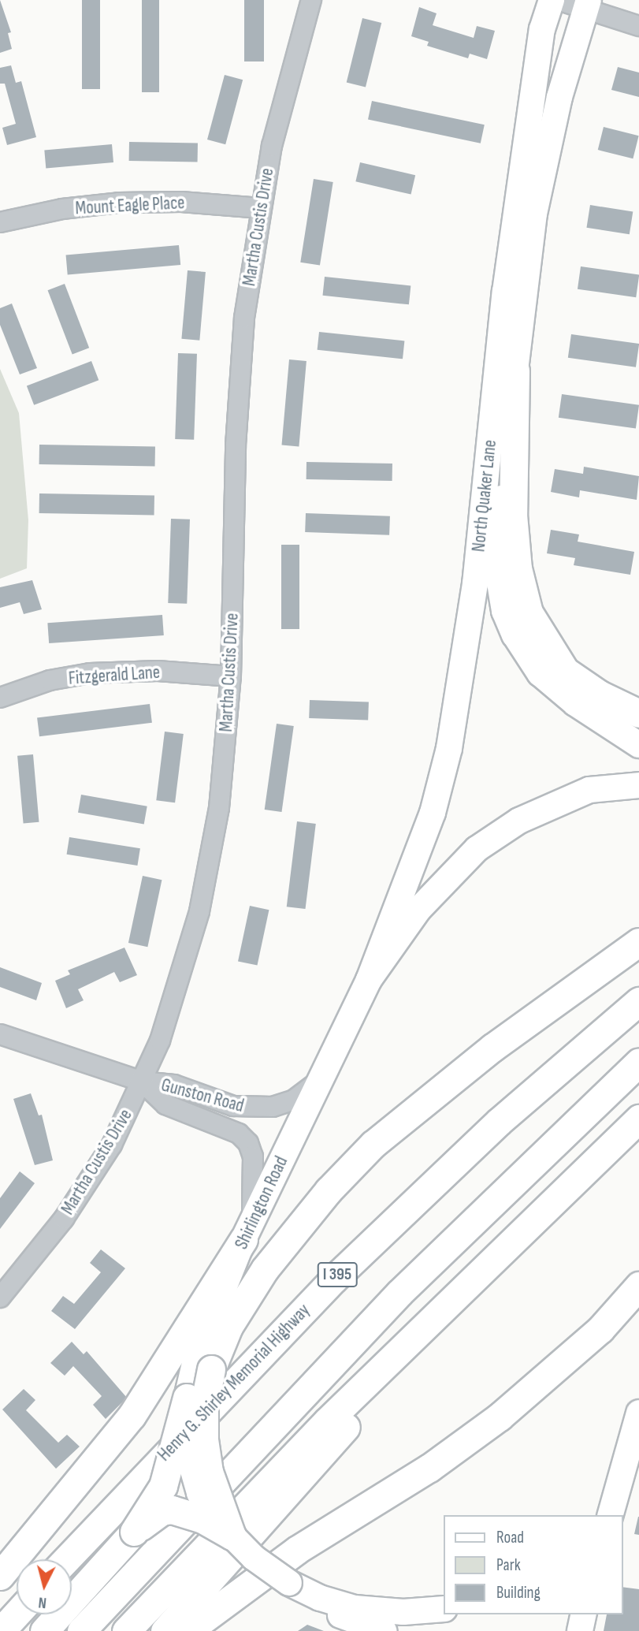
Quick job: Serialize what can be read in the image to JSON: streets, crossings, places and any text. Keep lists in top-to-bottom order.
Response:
{
  "streets": {
    "highway": ["I 395", "Henry G. Shirley Memorial Highway"],
    "main road": ["North Quaker Lane", "Shirlington Road"],
    "street": [
      "Mount Eagle Place",
      "Martha Custis Drive",
      "Fitzgerald Lane",
      "Gunston Road"
    ]
  },
  "crossings": [
    ["Mount Eagle Place", "Martha Custis Drive"],
    ["Martha Custis Drive", "Fitzgerald Lane"],
    ["Martha Custis Drive", "Gunston Road"],
    ["North Quaker Lane", "Shirlington Road"],
    ["Gunston Road", "Shirlington Road"]
  ],
  "legend": ["Road", "Park", "Building"],
  "north": "bottom"
}
